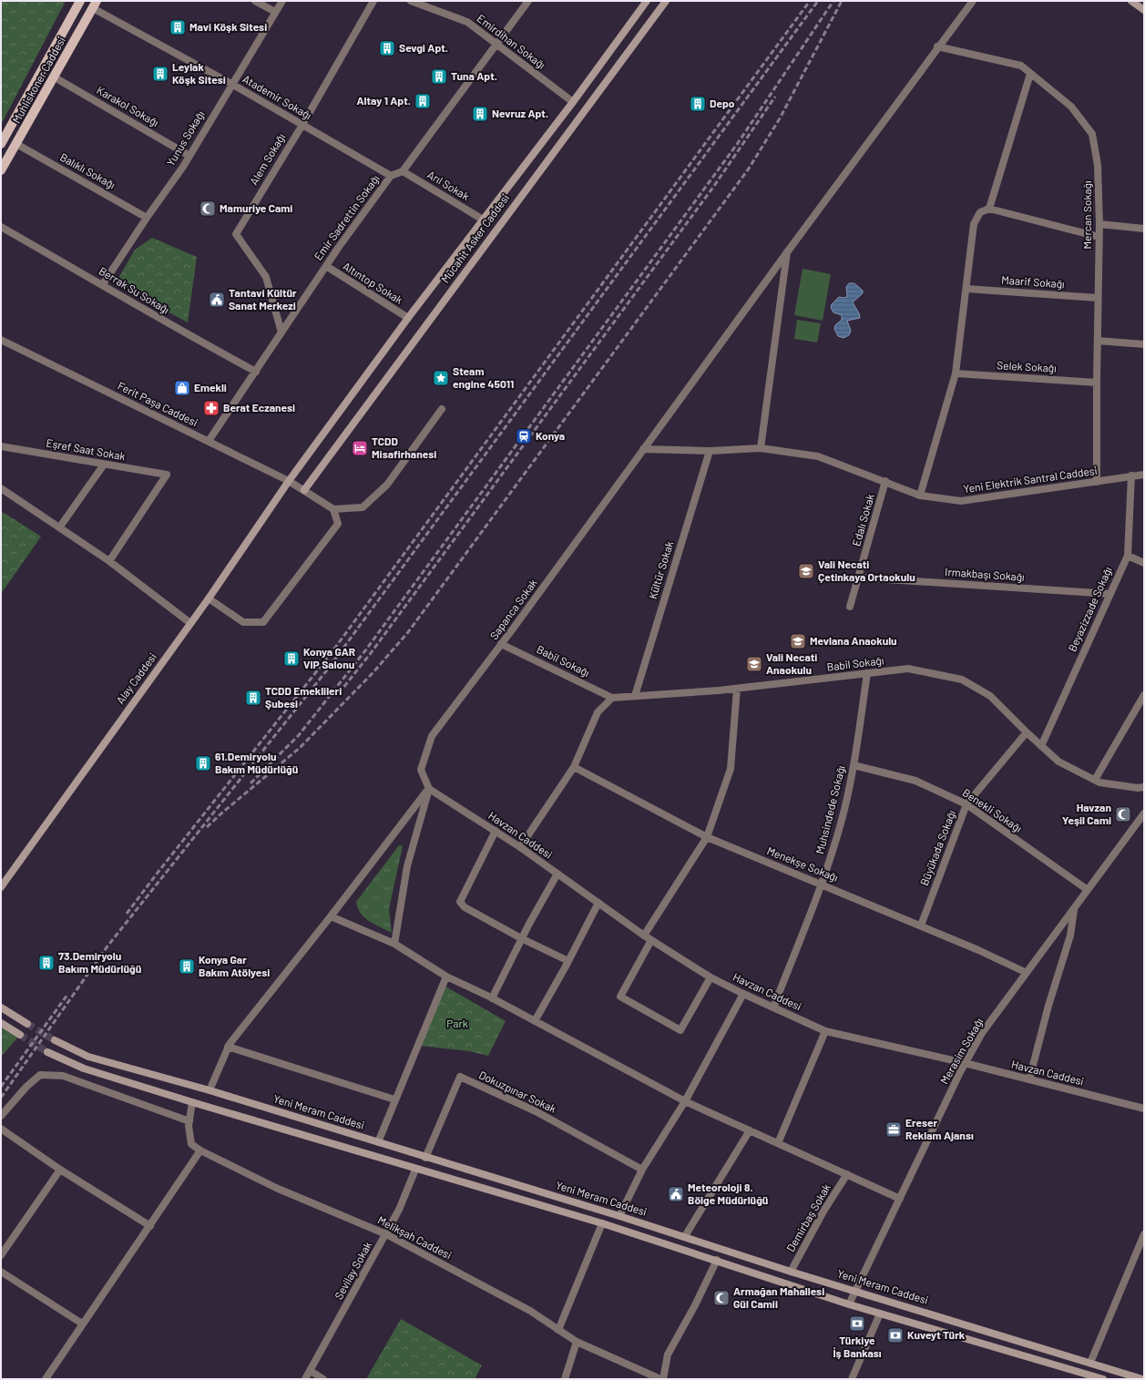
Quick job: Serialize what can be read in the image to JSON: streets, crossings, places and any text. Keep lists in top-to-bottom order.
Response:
{
  "streets": {
    "main road": [
      "Muhliskoner Caddesi",
      "Mücahit Asker Caddesi",
      "Alay Caddesi",
      "Yeni Meram Caddesi"
    ],
    "street": [
      "Emirdihan Sokağı",
      "Atademir Sokağı",
      "Karakol Sokağı",
      "Yunus Sokağı",
      "Alem Sokağı",
      "Balıklı Sokağı",
      "Arıl Sokak",
      "Mercan Sokağı",
      "Emir Sadrettin Sokağı",
      "Maarif Sokağı",
      "Altıntop Sokak",
      "Berrak Su Sokağı",
      "Selek Sokağı",
      "Ferit Paşa Caddesi",
      "Eşref Saat Sokak",
      "Yeni Elektrik Santral Caddesi",
      "Edalı Sokak",
      "Kültür Sokak",
      "Irmakbaşı Sokağı",
      "Sapanca Sokak",
      "Beyazizzade Sokağı",
      "Babil Sokağı",
      "Muhsindede Sokağı",
      "Benekli Sokağı",
      "Havzan Caddesi",
      "Büyükada Sokağı",
      "Menekşe Sokağı",
      "Merasim Sokağı",
      "Dokuzpınar Sokak",
      "Demirbaş Sokak",
      "Melikşah Caddesi",
      "Sevilay Sokak"
    ]
  },
  "crossings": [
    ["Emirdihan Sokağı", "Mücahit Asker Caddesi"],
    ["Muhliskoner Caddesi", "Atademir Sokağı"],
    ["Muhliskoner Caddesi", "Karakol Sokağı"],
    ["Muhliskoner Caddesi", "Balıklı Sokağı"],
    ["Atademir Sokağı", "Yunus Sokağı"],
    ["Atademir Sokağı", "Alem Sokağı"],
    ["Atademir Sokağı", "Emir Sadrettin Sokağı"],
    ["Karakol Sokağı", "Yunus Sokağı"],
    ["Yunus Sokağı", "Balıklı Sokağı"],
    ["Yunus Sokağı", "Berrak Su Sokağı"],
    ["Alem Sokağı", "Emir Sadrettin Sokağı"],
    ["Arıl Sokak", "Emir Sadrettin Sokağı"],
    ["Arıl Sokak", "Mücahit Asker Caddesi"],
    ["Mercan Sokağı", "Maarif Sokağı"],
    ["Mercan Sokağı", "Selek Sokağı"],
    ["Mercan Sokağı", "Yeni Elektrik Santral Caddesi"],
    ["Mercan Sokağı", "Sapanca Sokak"],
    ["Emir Sadrettin Sokağı", "Altıntop Sokak"],
    ["Emir Sadrettin Sokağı", "Berrak Su Sokağı"],
    ["Emir Sadrettin Sokağı", "Ferit Paşa Caddesi"],
    ["Mücahit Asker Caddesi", "Altıntop Sokak"],
    ["Mücahit Asker Caddesi", "Ferit Paşa Caddesi"],
    ["Mücahit Asker Caddesi", "Alay Caddesi"],
    ["Ferit Paşa Caddesi", "Alay Caddesi"],
    ["Yeni Elektrik Santral Caddesi", "Edalı Sokak"],
    ["Yeni Elektrik Santral Caddesi", "Kültür Sokak"],
    ["Yeni Elektrik Santral Caddesi", "Sapanca Sokak"],
    ["Yeni Elektrik Santral Caddesi", "Beyazizzade Sokağı"],
    ["Edalı Sokak", "Irmakbaşı Sokağı"],
    ["Kültür Sokak", "Babil Sokağı"],
    ["Irmakbaşı Sokağı", "Beyazizzade Sokağı"],
    ["Sapanca Sokak", "Babil Sokağı"],
    ["Sapanca Sokak", "Havzan Caddesi"],
    ["Beyazizzade Sokağı", "Babil Sokağı"],
    ["Babil Sokağı", "Muhsindede Sokağı"],
    ["Babil Sokağı", "Büyükada Sokağı"],
    ["Muhsindede Sokağı", "Benekli Sokağı"],
    ["Muhsindede Sokağı", "Havzan Caddesi"],
    ["Muhsindede Sokağı", "Menekşe Sokağı"],
    ["Benekli Sokağı", "Büyükada Sokağı"],
    ["Benekli Sokağı", "Merasim Sokağı"],
    ["Havzan Caddesi", "Merasim Sokağı"],
    ["Büyükada Sokağı", "Menekşe Sokağı"],
    ["Menekşe Sokağı", "Merasim Sokağı"],
    ["Merasim Sokağı", "Yeni Meram Caddesi"],
    ["Dokuzpınar Sokak", "Yeni Meram Caddesi"],
    ["Yeni Meram Caddesi", "Demirbaş Sokak"],
    ["Melikşah Caddesi", "Sevilay Sokak"]
  ],
  "parks": ["Park"],
  "places": {
    "building": [
      "Mavi Köşk Sitesi",
      "Sevgi Apt.",
      "Leylak Köşk Sitesi",
      "Tuna Apt.",
      "Altay 1 Apt.",
      "Depo",
      "Nevruz Apt.",
      "Konya GAR VIP Salonu",
      "TCDD Emeklileri Şubesi",
      "61.Demiryolu Bakım Müdürlüğü",
      "73.Demiryolu Bakım Müdürlüğü",
      "Konya Gar Bakım Atölyesi"
    ],
    "mosque": ["Mamuriye Cami", "Havzan Yeşil Cami", "Armağan Mahallesi Gül Camii"],
    "public building": ["Tantavi Kültür Sanat Merkezi", "Meteoroloji 8. Bölge Müdürlüğü"],
    "place": ["Steam engine 45011"],
    "shop": ["Emekli"],
    "pharmacy": ["Berat Eczanesi"],
    "station": ["Konya"],
    "hotel": ["TCDD Misafirhanesi"],
    "school or university": ["Vali Necati Çetinkaya Ortaokulu", "Mevlana Anaokulu", "Vali Necati Anaokulu"],
    "office": ["Ereser Reklam Ajansı"],
    "bank": ["Türkiye İş Bankası", "Kuveyt Türk"]
  }
}
